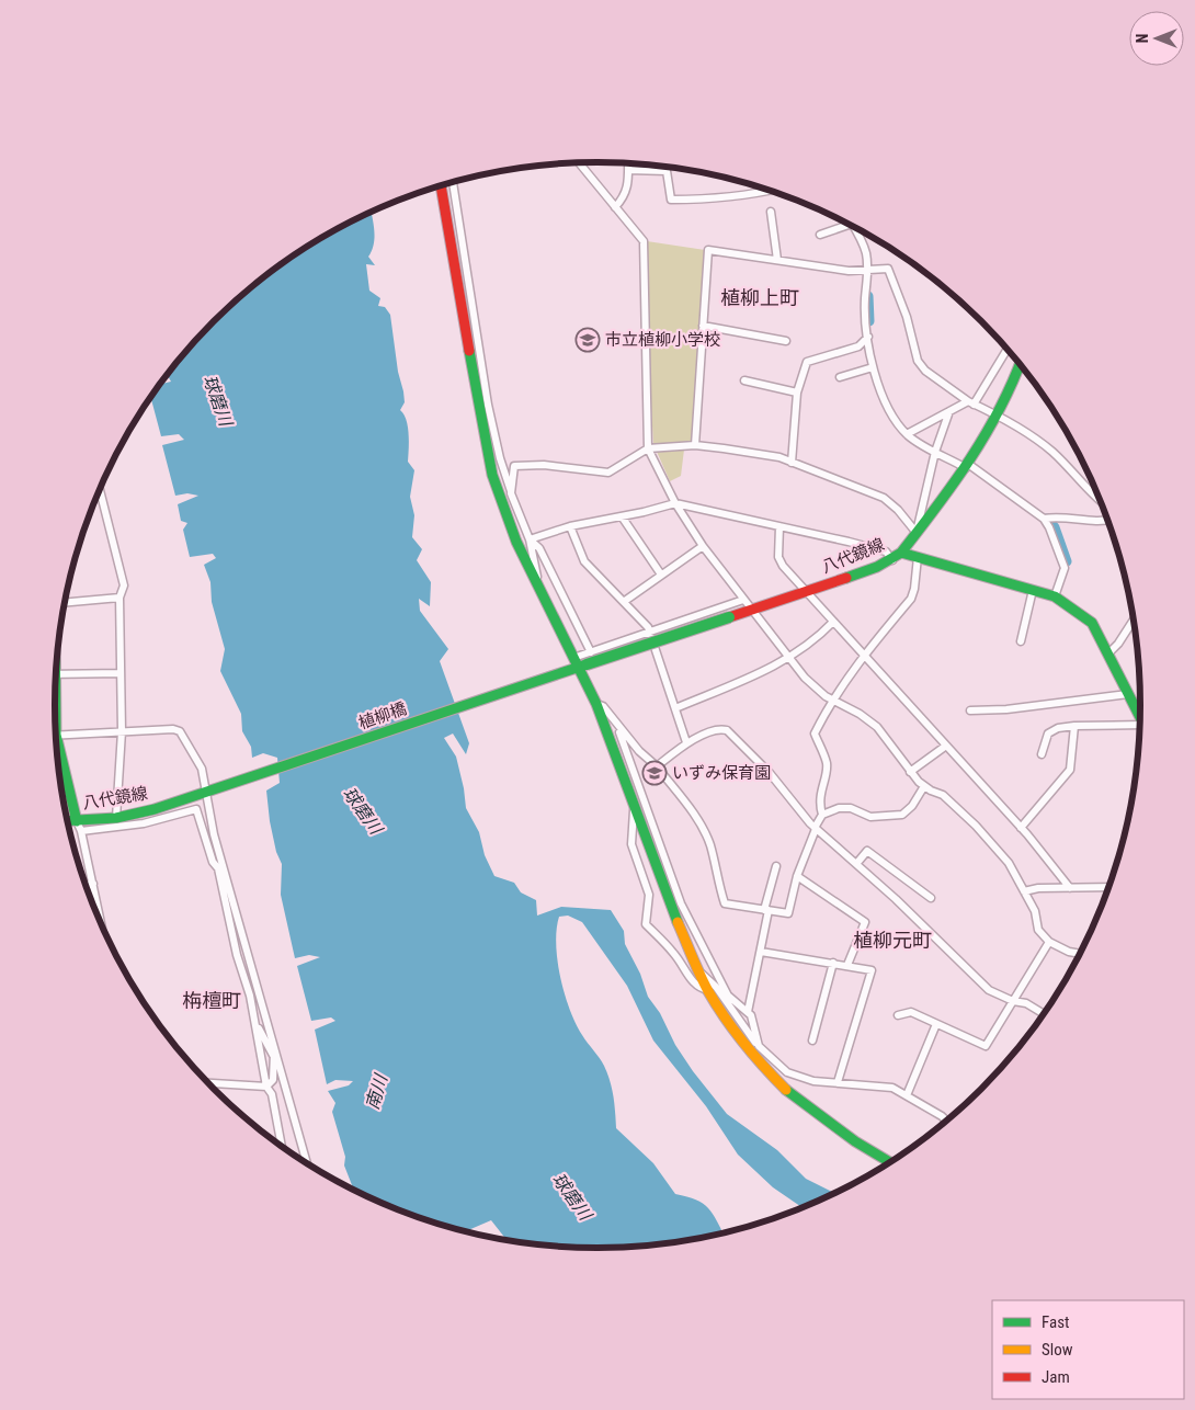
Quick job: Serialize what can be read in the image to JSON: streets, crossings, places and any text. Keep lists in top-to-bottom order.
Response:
{
  "streets": {
    "street": ["八代鏡線", "植柳橋"]
  },
  "crossings": [
    ["八代鏡線", "植柳橋"]
  ],
  "districts": ["植柳上町", "植柳元町", "栴檀町"],
  "water": ["球磨川", "南川"],
  "places": {
    "school or university": ["市立植柳小学校", "いずみ保育園"]
  },
  "legend": ["Fast", "Slow", "Jam"],
  "north": "left"
}
